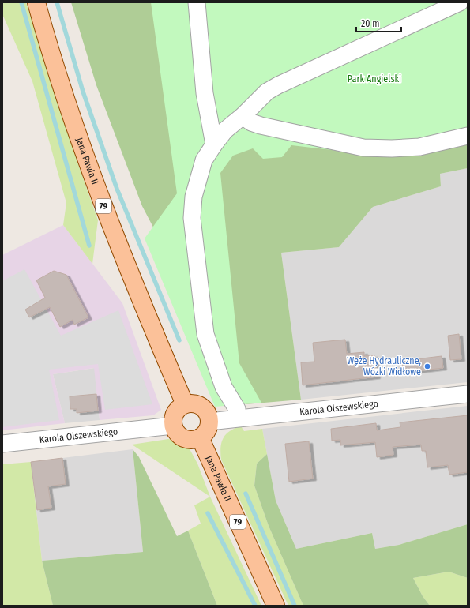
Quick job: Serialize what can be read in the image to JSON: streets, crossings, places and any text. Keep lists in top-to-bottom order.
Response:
{
  "streets": {
    "main road": ["Jana Pawła II", "79"],
    "street": ["Karola Olszewskiego"]
  },
  "crossings": [
    ["Jana Pawła II", "Karola Olszewskiego"]
  ],
  "parks": ["Park Angielski"],
  "places": ["Węże Hydrauliczne, Wózki Widłowe"],
  "scale_bar": "20 m"
}
